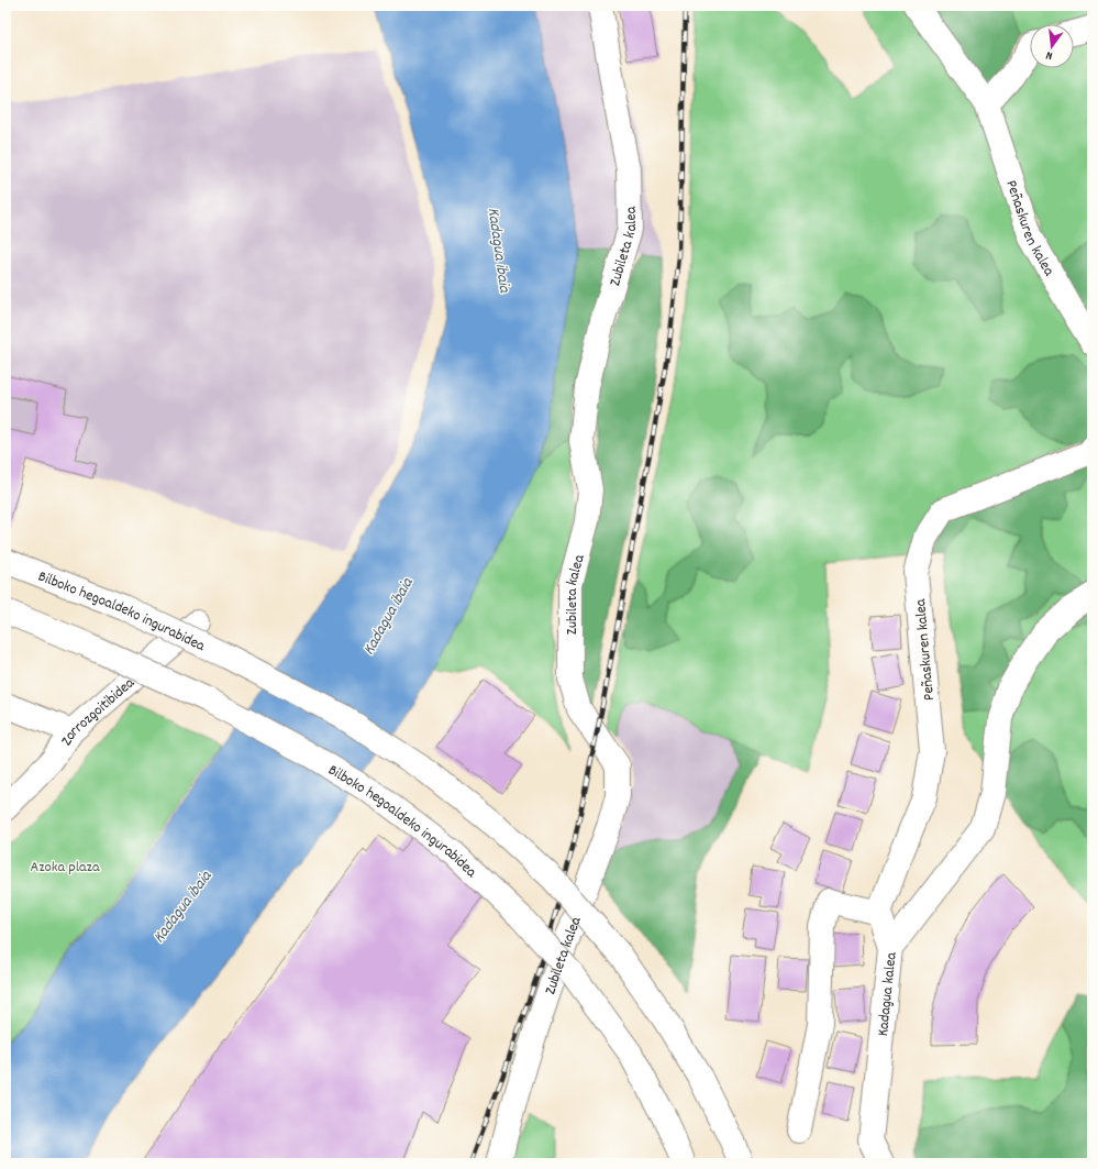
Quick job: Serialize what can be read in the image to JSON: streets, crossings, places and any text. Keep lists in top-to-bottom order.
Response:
{
  "streets": {
    "main road": [
      "Peñaskuren kalea",
      "Zubileta kalea",
      "Bilboko hegoaldeko ingurabidea",
      "Zorrozgoitibidea",
      "Kadagua kalea"
    ]
  },
  "water": ["Kadagua ibaia"],
  "parks": ["Azoka plaza"],
  "north": "bottom"
}
